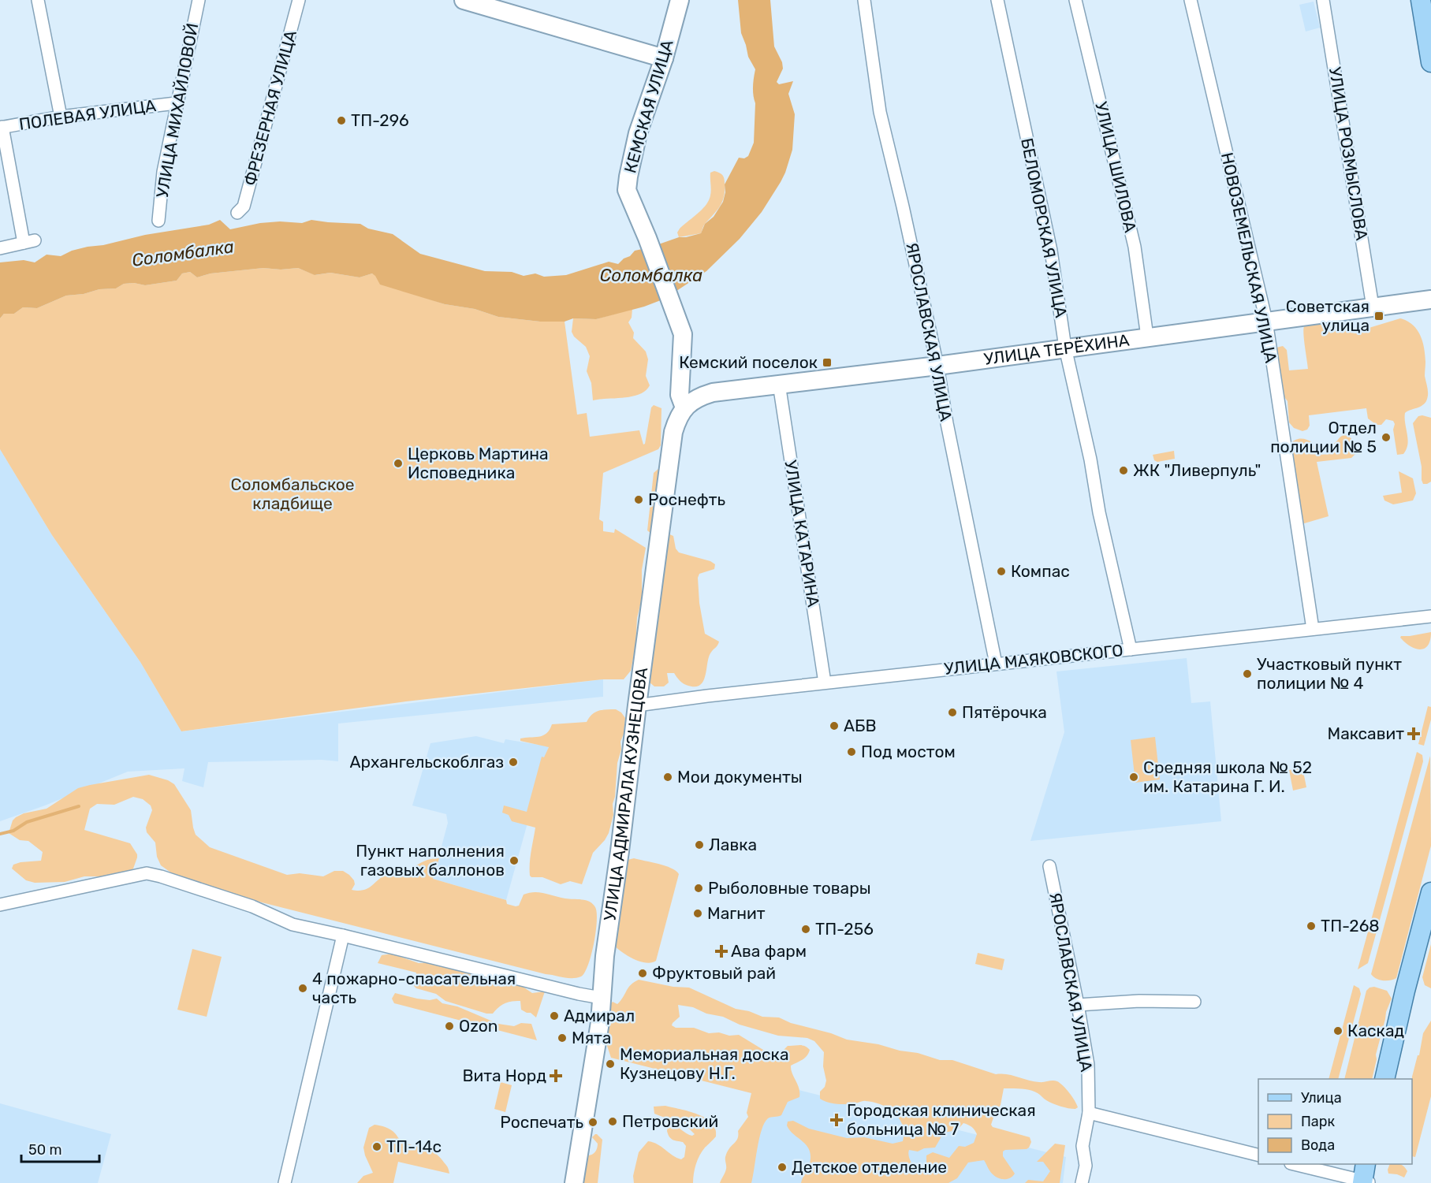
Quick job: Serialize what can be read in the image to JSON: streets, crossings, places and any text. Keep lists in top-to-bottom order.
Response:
{
  "streets": {
    "main road": ["КЕМСКАЯ УЛИЦА", "УЛИЦА ТЕРЁХИНА", "УЛИЦА АДМИРАЛА КУЗНЕЦОВА"],
    "street": [
      "ФРЕЗЕРНАЯ УЛИЦА",
      "УЛИЦА МИХАЙЛОВОЙ",
      "ПОЛЕВАЯ УЛИЦА",
      "УЛИЦА РОЗМЫСЛОВА",
      "УЛИЦА ШИЛОВА",
      "БЕЛОМОРСКАЯ УЛИЦА",
      "НОВОЗЕМЕЛЬСКАЯ УЛИЦА",
      "ЯРОСЛАВСКАЯ УЛИЦА",
      "УЛИЦА КАТАРИНА",
      "УЛИЦА МАЯКОВСКОГО"
    ]
  },
  "crossings": [
    ["КЕМСКАЯ УЛИЦА", "УЛИЦА ТЕРЁХИНА"],
    ["КЕМСКАЯ УЛИЦА", "УЛИЦА АДМИРАЛА КУЗНЕЦОВА"],
    ["УЛИЦА МИХАЙЛОВОЙ", "ПОЛЕВАЯ УЛИЦА"],
    ["УЛИЦА РОЗМЫСЛОВА", "УЛИЦА ТЕРЁХИНА"],
    ["УЛИЦА ШИЛОВА", "УЛИЦА ТЕРЁХИНА"],
    ["БЕЛОМОРСКАЯ УЛИЦА", "УЛИЦА ТЕРЁХИНА"],
    ["БЕЛОМОРСКАЯ УЛИЦА", "УЛИЦА МАЯКОВСКОГО"],
    ["НОВОЗЕМЕЛЬСКАЯ УЛИЦА", "УЛИЦА ТЕРЁХИНА"],
    ["НОВОЗЕМЕЛЬСКАЯ УЛИЦА", "УЛИЦА МАЯКОВСКОГО"],
    ["ЯРОСЛАВСКАЯ УЛИЦА", "УЛИЦА ТЕРЁХИНА"],
    ["ЯРОСЛАВСКАЯ УЛИЦА", "УЛИЦА МАЯКОВСКОГО"],
    ["УЛИЦА ТЕРЁХИНА", "УЛИЦА КАТАРИНА"],
    ["УЛИЦА ТЕРЁХИНА", "УЛИЦА АДМИРАЛА КУЗНЕЦОВА"],
    ["УЛИЦА КАТАРИНА", "УЛИЦА МАЯКОВСКОГО"],
    ["УЛИЦА МАЯКОВСКОГО", "УЛИЦА АДМИРАЛА КУЗНЕЦОВА"]
  ],
  "water": ["Соломбалка"],
  "parks": ["Соломбальское кладбище"],
  "places": {
    "other": [
      "ТП-296",
      "Отдел полиции № 5",
      "Церковь Мартина Исповедника",
      "ЖК \"Ливерпуль\"",
      "Роснефть",
      "Компас",
      "Участковый пункт полиции № 4",
      "Пятёрочка",
      "АБВ",
      "Под мостом",
      "Архангельскоблгаз",
      "Мои документы",
      "Средняя школа № 52 им. Катарина Г. И.",
      "Лавка",
      "Пункт наполнения газовых баллонов",
      "Рыболовные товары",
      "Магнит",
      "ТП-268",
      "ТП-256",
      "Фруктовый рай",
      "4 пожарно-спасательная часть",
      "Адмирал",
      "Ozon",
      "Каскад",
      "Мята",
      "Мемориальная доска Кузнецову Н.Г.",
      "Петровский",
      "Роспечать",
      "ТП-14с",
      "Детское отделение"
    ],
    "transit": ["Советская улица", "Кемский поселок"],
    "health": [
      "Максавит",
      "Ава фарм",
      "Вита Норд",
      "Городская клиническая больница № 7"
    ]
  },
  "legend": ["Улица", "Парк", "Вода"],
  "scale_bar": "50 m"
}
